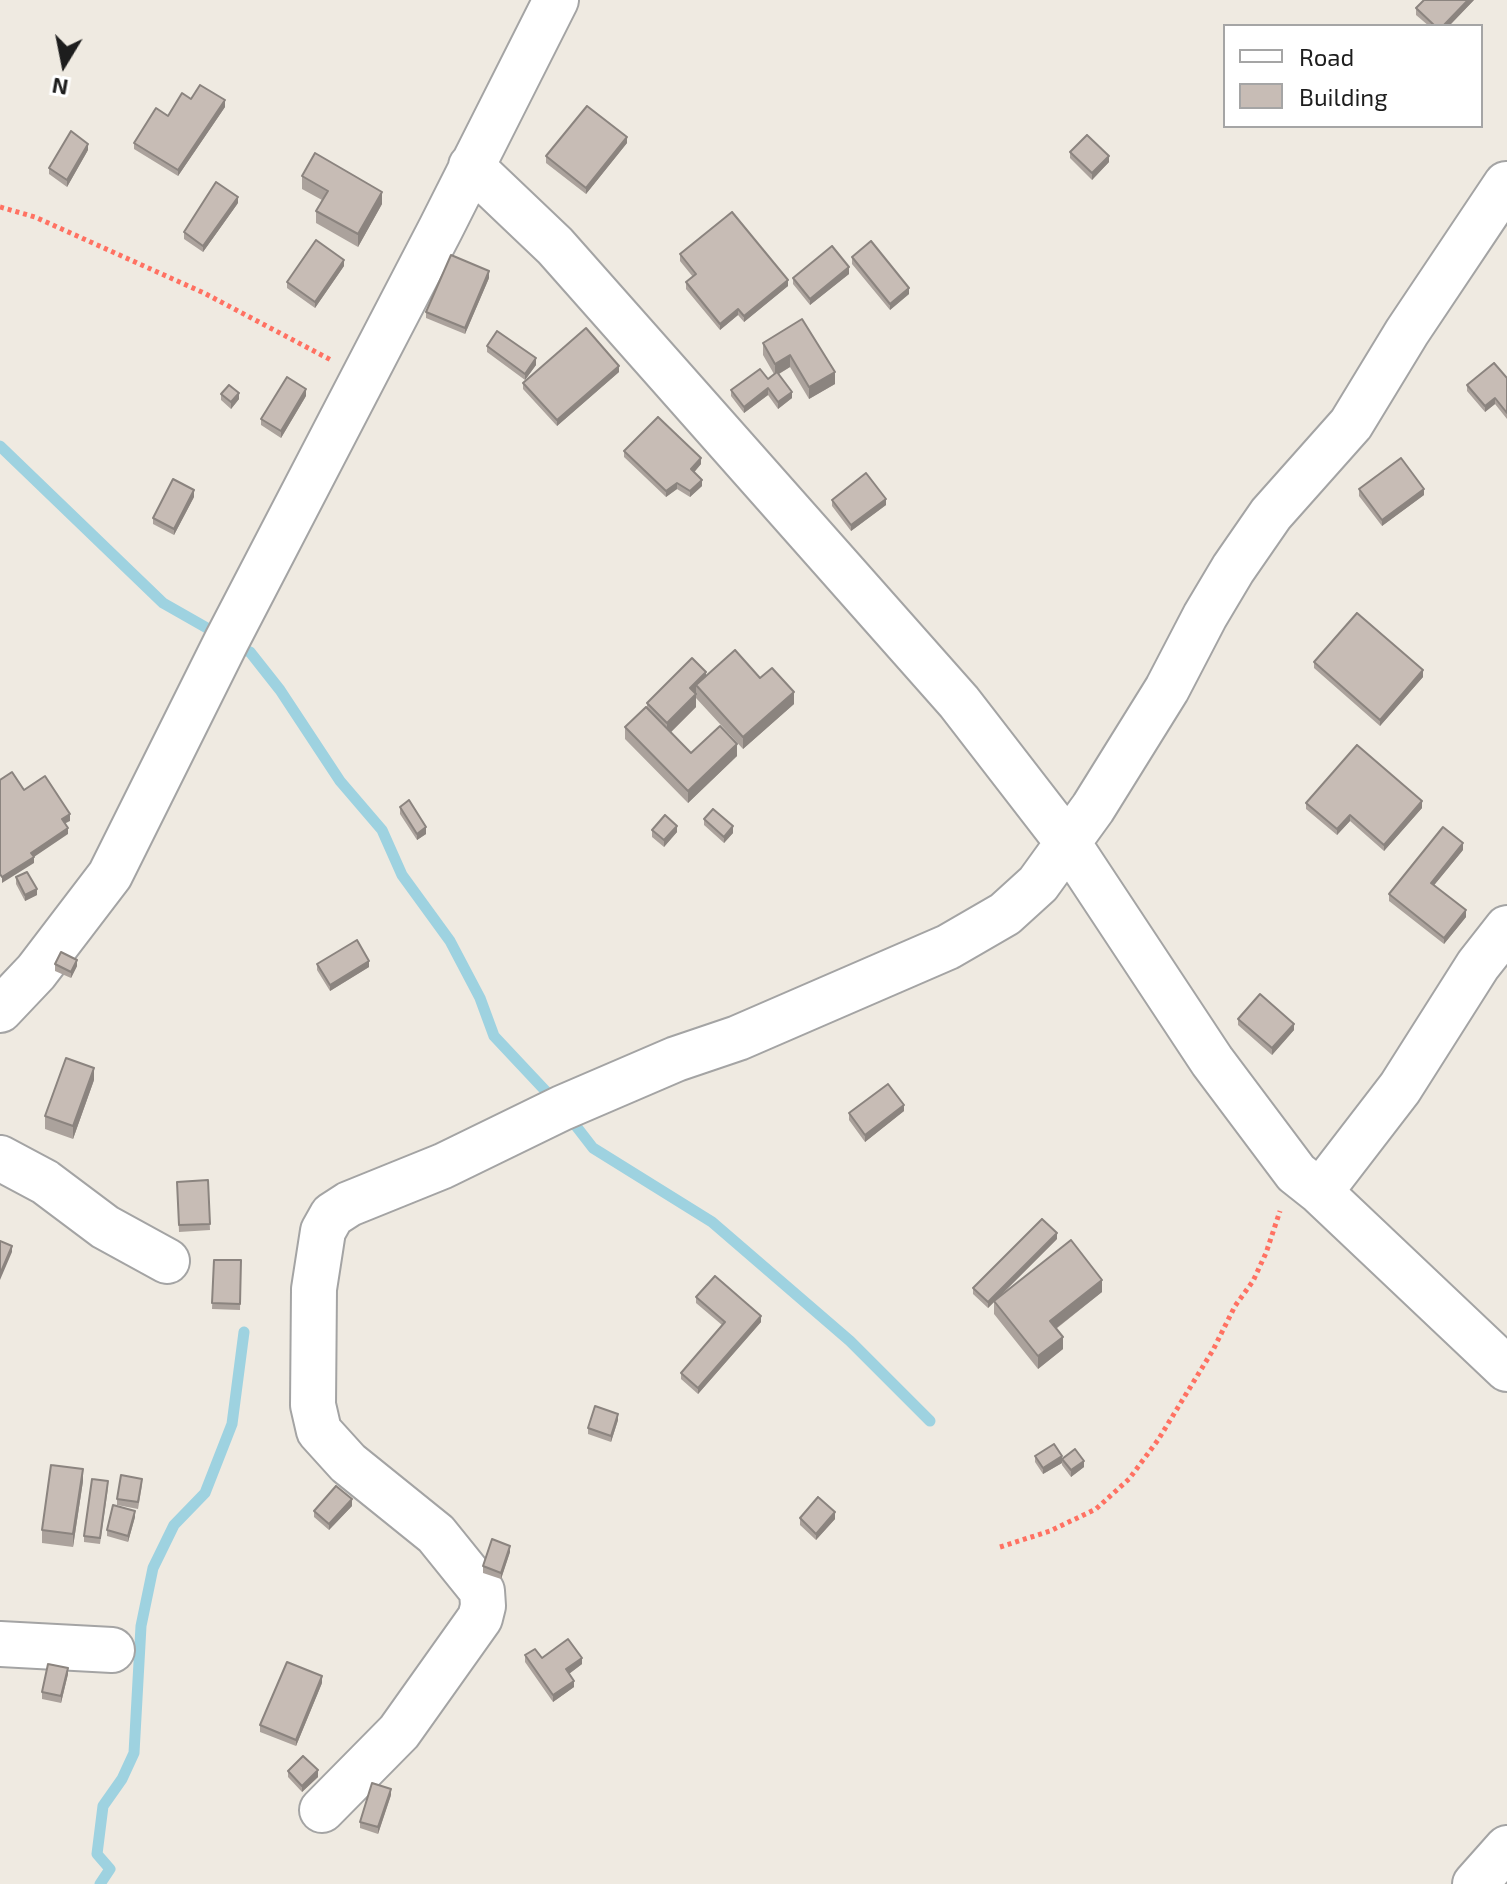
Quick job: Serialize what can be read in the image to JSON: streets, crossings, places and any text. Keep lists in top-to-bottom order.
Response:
{
  "legend": ["Road", "Building"],
  "north": "bottom"
}
